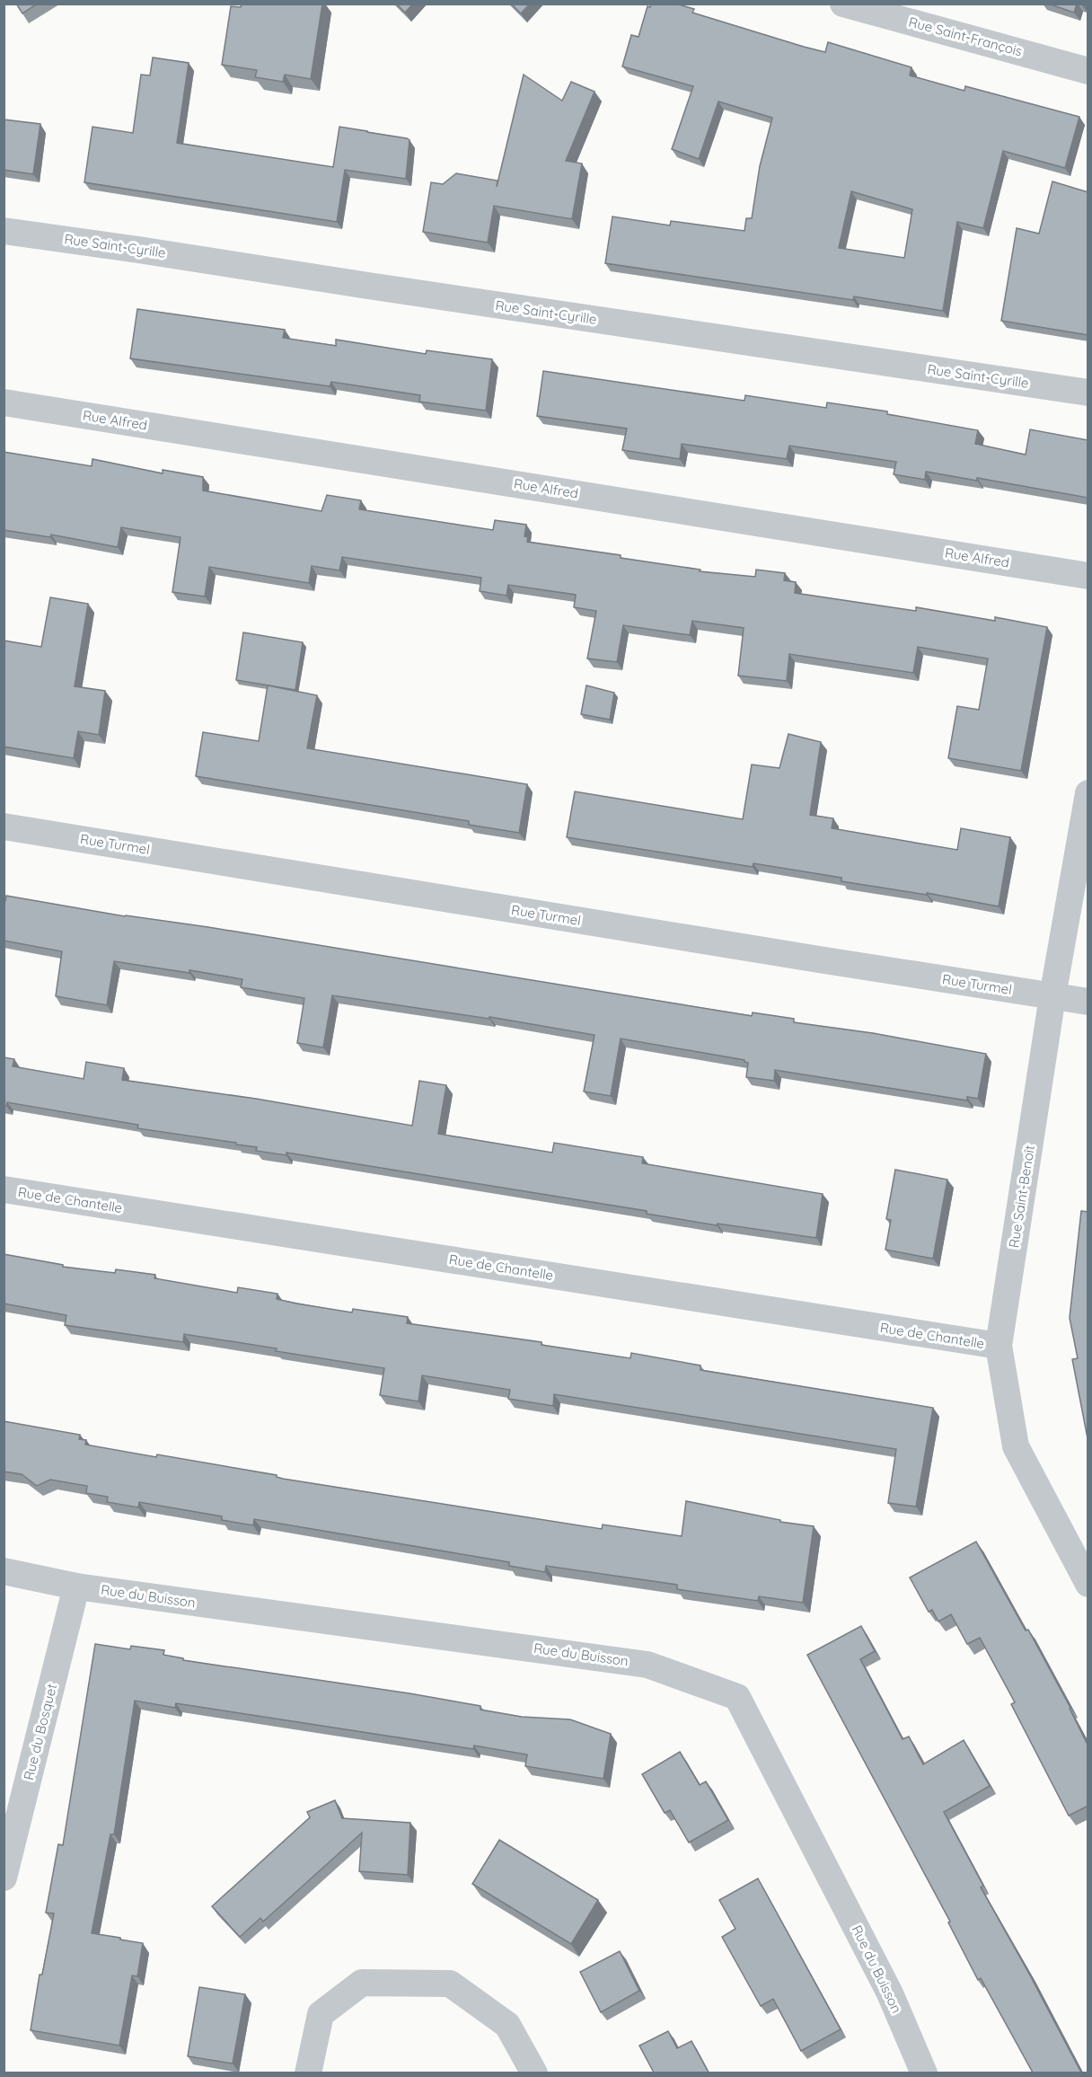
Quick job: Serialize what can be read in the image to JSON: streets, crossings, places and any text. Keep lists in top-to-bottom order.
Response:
{
  "streets": {
    "street": [
      "Rue Saint-François",
      "Rue Saint-Cyrille",
      "Rue Alfred",
      "Rue Turmel",
      "Rue Saint-Benoît",
      "Rue de Chantelle",
      "Rue du Buisson",
      "Rue du Bosquet"
    ]
  },
  "crossings": [
    ["Rue Turmel", "Rue Saint-Benoît"],
    ["Rue Saint-Benoît", "Rue de Chantelle"],
    ["Rue du Buisson", "Rue du Bosquet"]
  ]
}
